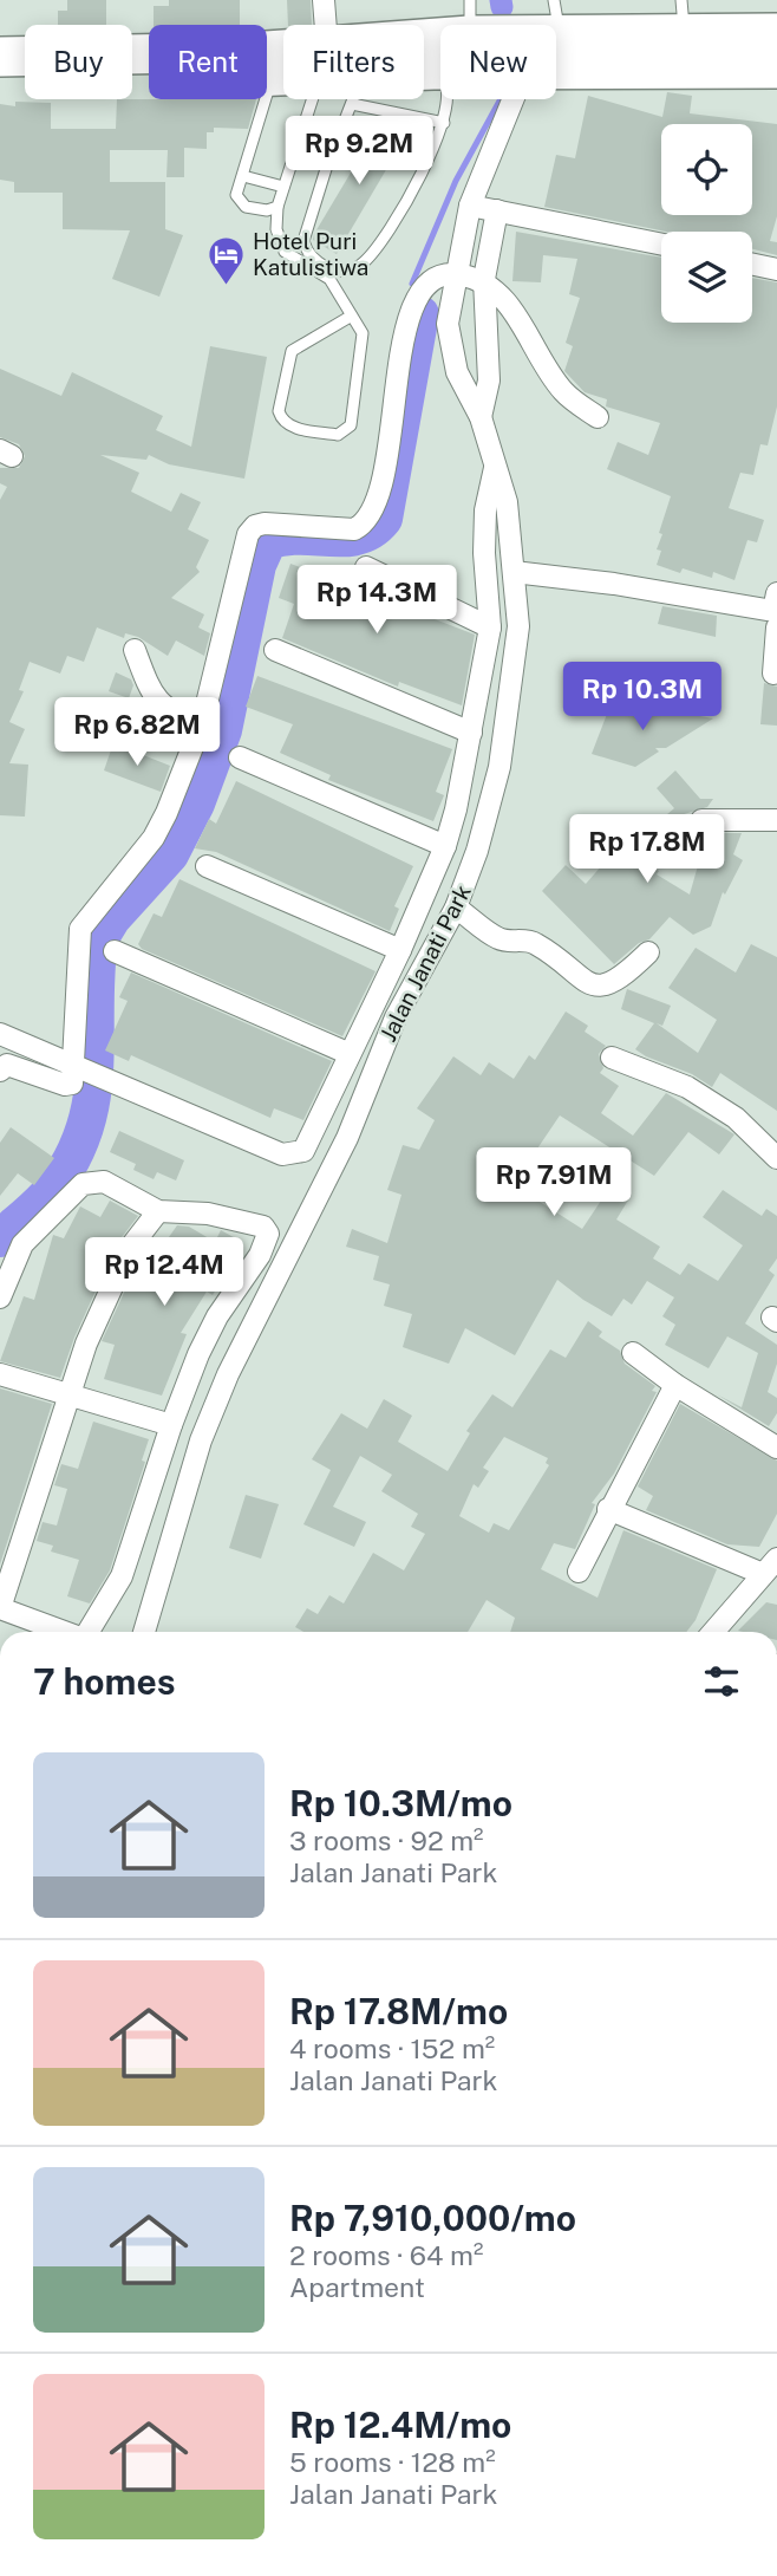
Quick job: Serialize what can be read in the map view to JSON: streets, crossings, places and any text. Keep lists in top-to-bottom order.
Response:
{
  "streets": {
    "street": ["Jalan Janati Park"]
  },
  "places": {
    "hotel": ["Hotel Puri Katulistiwa"]
  },
  "page": {
    "chip": [
      "Buy",
      "Rent",
      "Filters",
      "New"
    ],
    "price": [
      "Rp 9.2M",
      "Rp 14.3M",
      "Rp 10.3M",
      "Rp 6.82M",
      "Rp 17.8M",
      "Rp 7.91M",
      "Rp 12.4M"
    ],
    "heading": "7 homes",
    "list": [
      {
        "name": "Rp 10.3M/mo",
        "note": "3 rooms · 92 m² · Jalan Janati Park"
      },
      {
        "name": "Rp 17.8M/mo",
        "note": "4 rooms · 152 m² · Jalan Janati Park"
      },
      {
        "name": "Rp 7,910,000/mo",
        "note": "2 rooms · 64 m² · Apartment"
      },
      {
        "name": "Rp 12.4M/mo",
        "note": "5 rooms · 128 m² · Jalan Janati Park"
      }
    ]
  }
}
